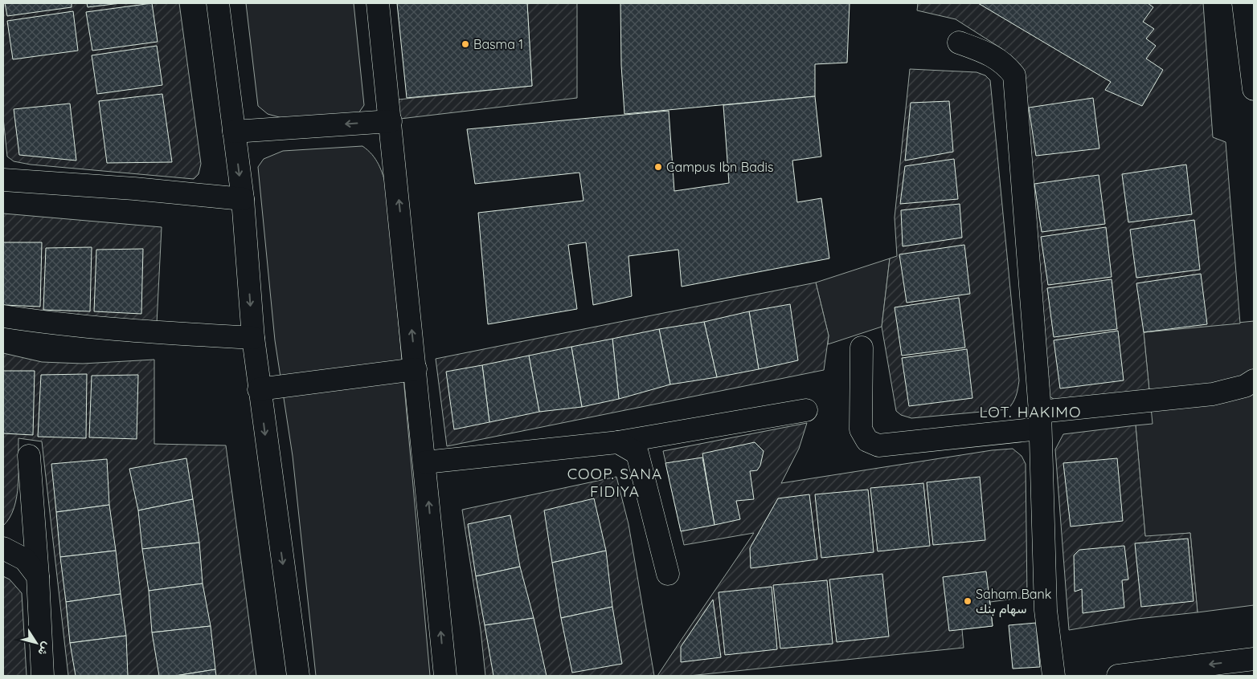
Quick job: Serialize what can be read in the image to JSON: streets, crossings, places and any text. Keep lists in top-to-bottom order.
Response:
{
  "districts": ["LOT. HAKIMO", "COOP. SANA FIDIYA"],
  "places": ["Basma 1", "Campus Ibn Badis", "Saham Bank سهام بنك"],
  "north": "bottom right"
}
